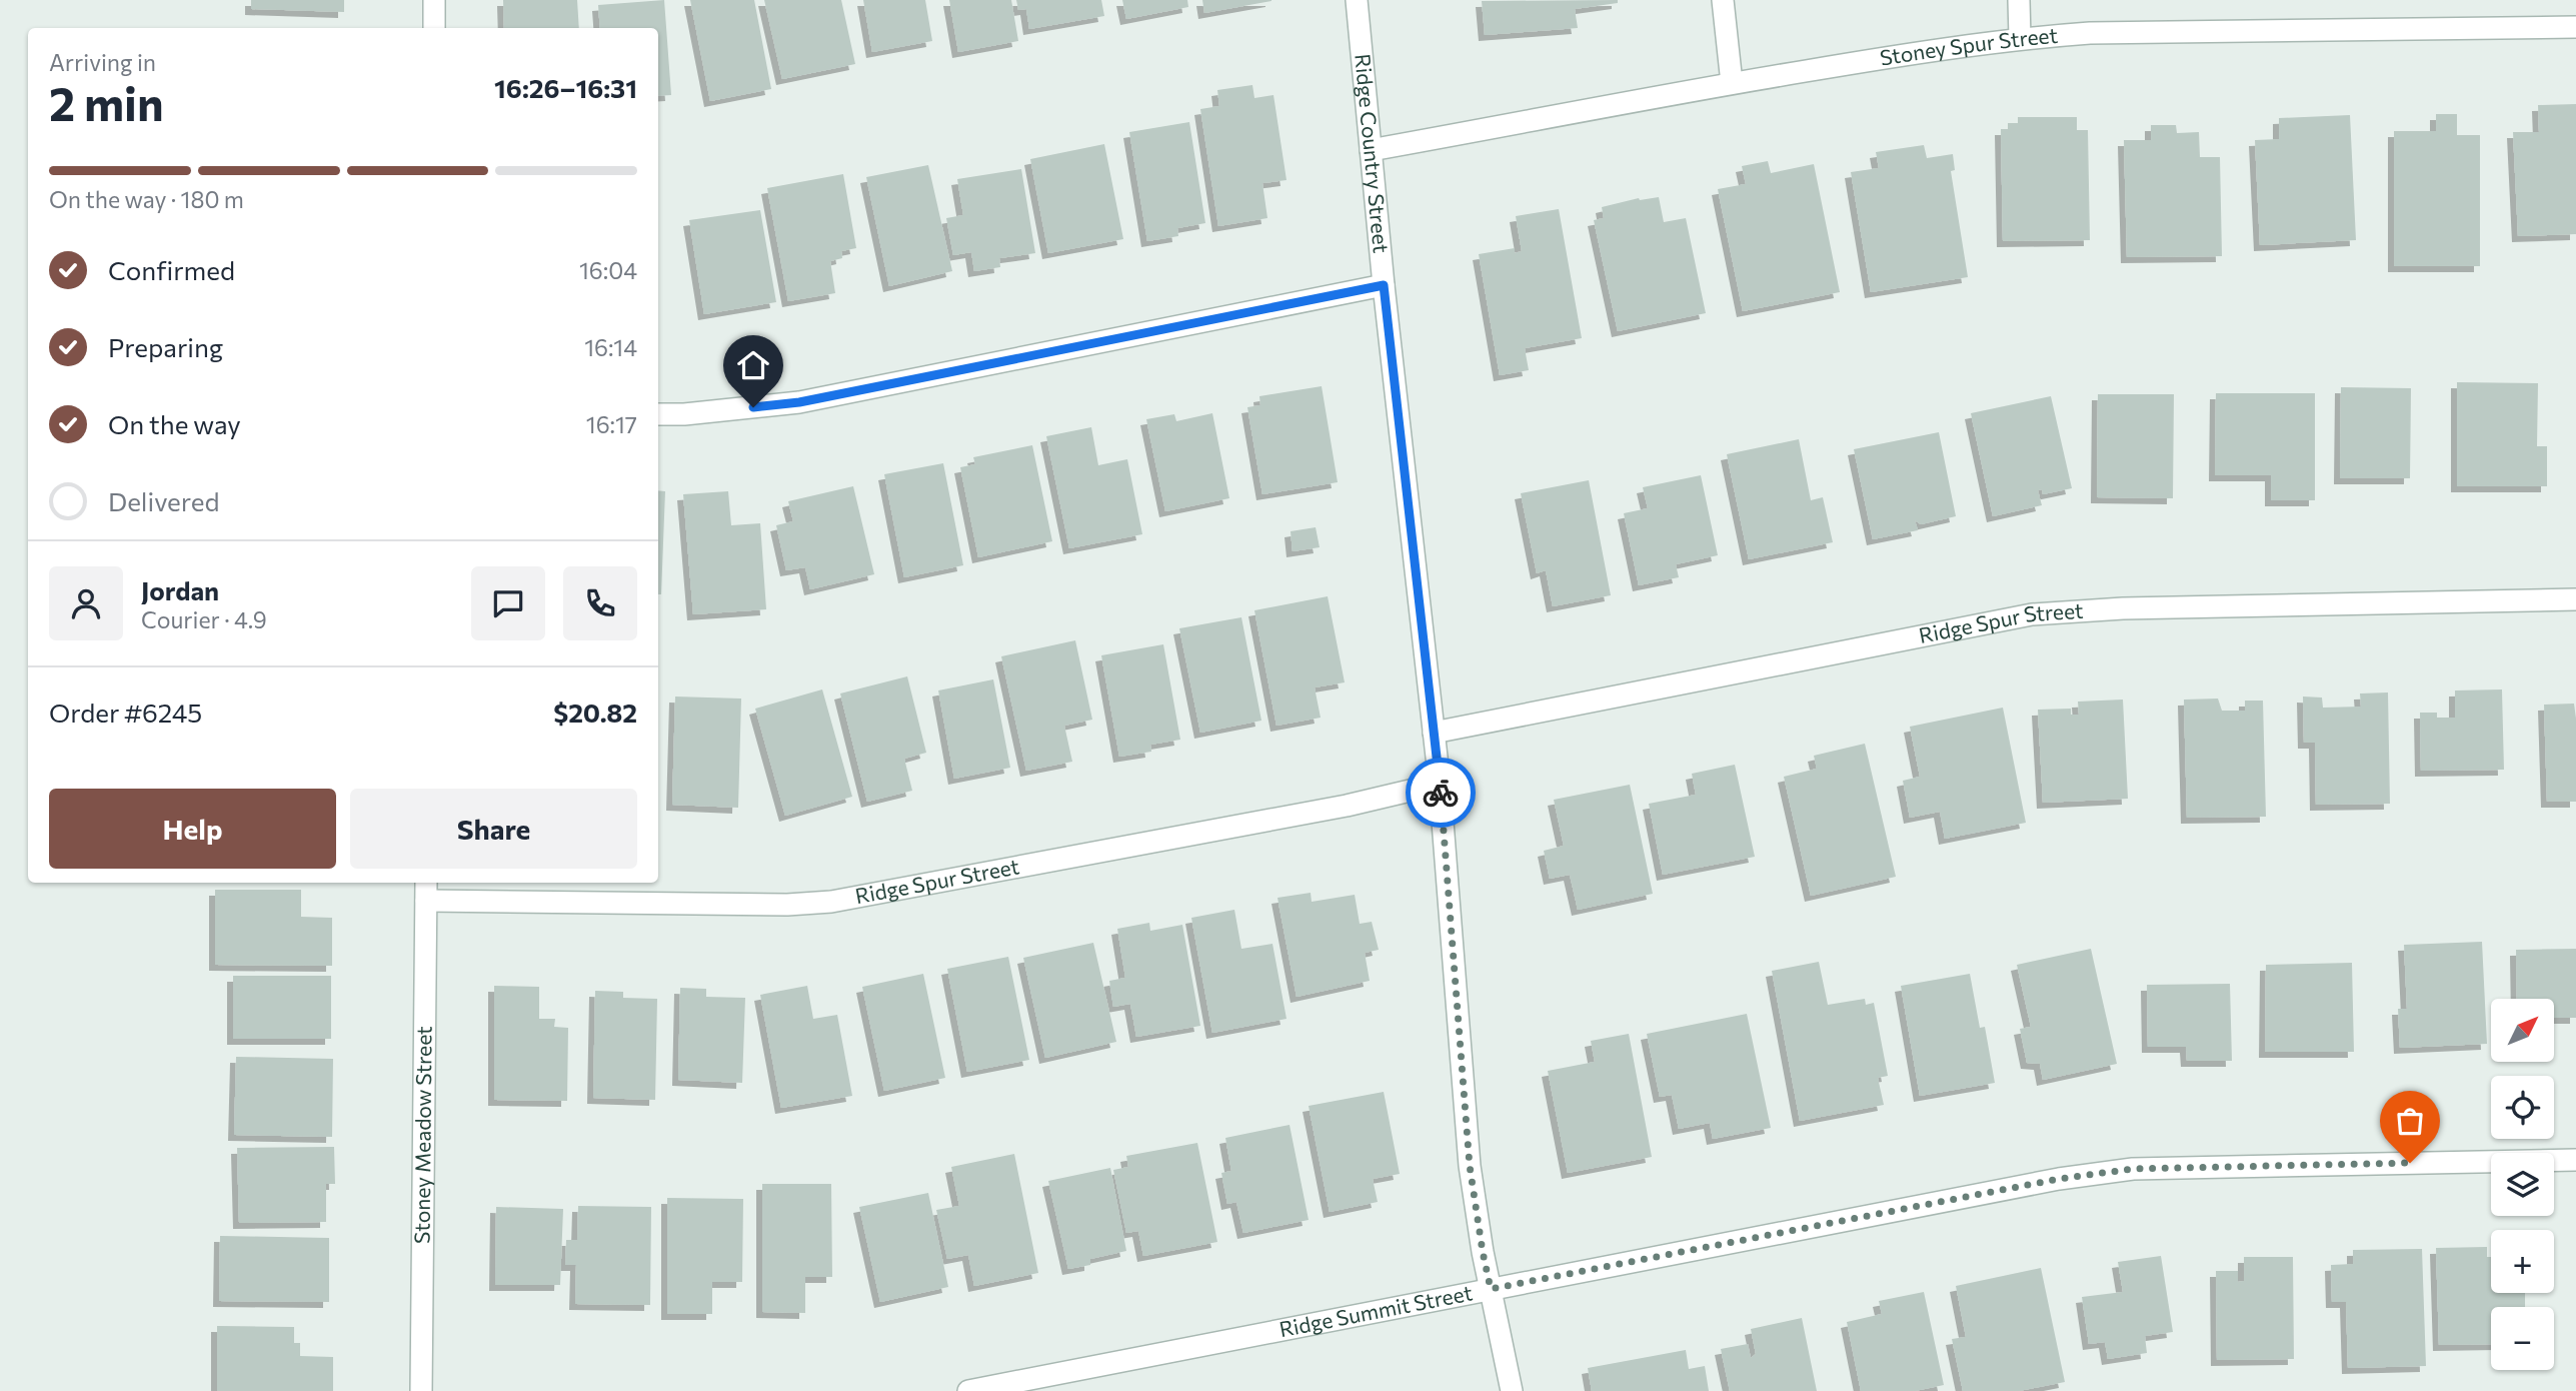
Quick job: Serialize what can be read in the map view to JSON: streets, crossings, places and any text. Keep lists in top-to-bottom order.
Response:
{
  "streets": {
    "street": [
      "Stoney Spur Street",
      "Ridge Country Street",
      "Ridge Spur Street",
      "Stoney Meadow Street",
      "Ridge Summit Street"
    ]
  },
  "crossings": [
    ["Stoney Spur Street", "Ridge Country Street"],
    ["Ridge Country Street", "Ridge Spur Street"],
    ["Ridge Country Street", "Ridge Summit Street"],
    ["Ridge Spur Street", "Stoney Meadow Street"]
  ],
  "north": "top right",
  "page": {
    "heading": ["2 min", "Arriving in", "16:26–16:31"],
    "panel": [
      "Jordan",
      "Courier · 4.9",
      "Order #6245",
      "$20.82"
    ],
    "bar": "On the way · 180 m",
    "list": [
      ["Confirmed", "16:04"],
      ["Preparing", "16:14"],
      ["On the way", "16:17"],
      "Delivered"
    ],
    "buttons": ["Help", "Share"],
    "map_buttons": ["+", "−"]
  }
}
